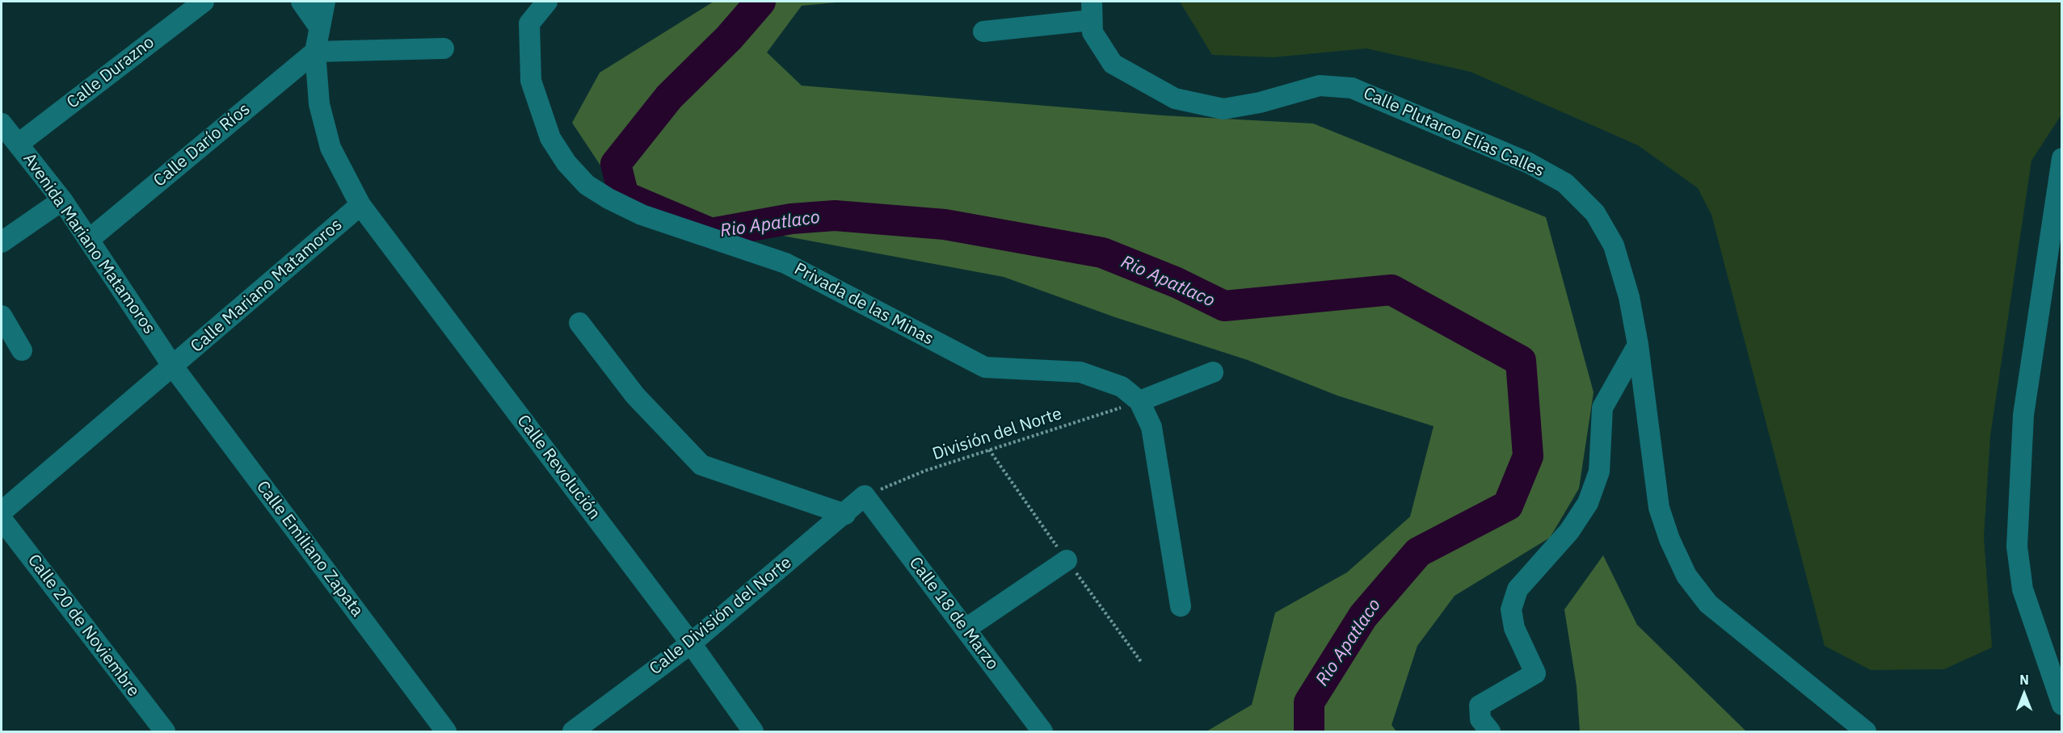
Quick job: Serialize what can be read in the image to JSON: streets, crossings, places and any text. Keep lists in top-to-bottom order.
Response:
{
  "streets": {
    "street": [
      "Calle Durazno",
      "Calle Plutarco Elías Calles",
      "Calle Darío Ríos",
      "Avenida Mariano Matamoros",
      "Calle Mariano Matamoros",
      "Privada de las Minas",
      "Calle Revolución",
      "Calle Emiliano Zapata",
      "Calle 18 de Marzo",
      "Calle División del Norte",
      "Calle 20 de Noviembre"
    ],
    "path": ["División del Norte"]
  },
  "crossings": [
    ["Calle Durazno", "Avenida Mariano Matamoros"],
    ["Calle Darío Ríos", "Avenida Mariano Matamoros"],
    ["Avenida Mariano Matamoros", "Calle Mariano Matamoros"],
    ["Avenida Mariano Matamoros", "Calle Emiliano Zapata"],
    ["Calle Mariano Matamoros", "Calle Revolución"],
    ["Calle Mariano Matamoros", "Calle Emiliano Zapata"],
    ["Privada de las Minas", "División del Norte"],
    ["División del Norte", "Calle 18 de Marzo"],
    ["División del Norte", "Calle División del Norte"],
    ["Calle Revolución", "Calle División del Norte"],
    ["Calle 18 de Marzo", "Calle División del Norte"]
  ],
  "water": ["Rio Apatlaco"],
  "north": "top"
}
